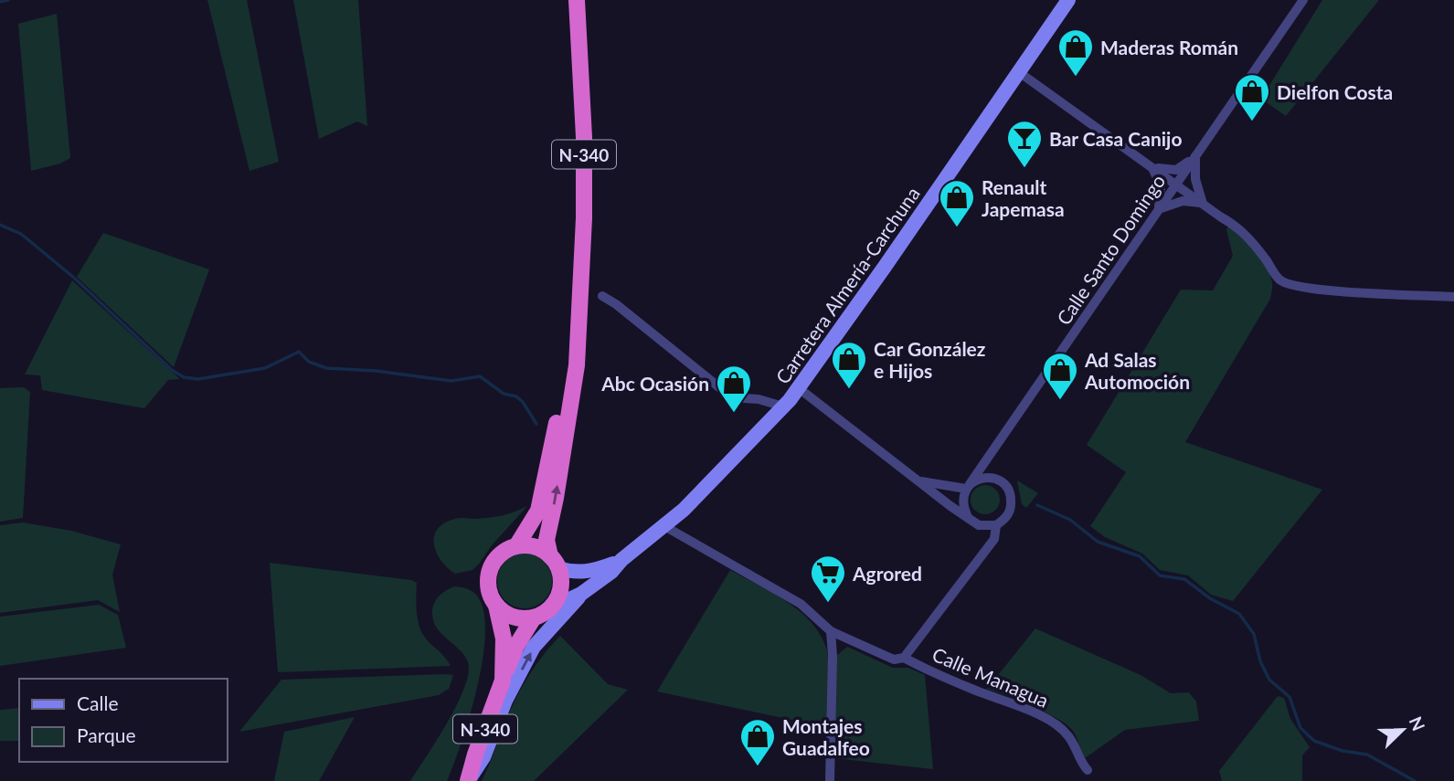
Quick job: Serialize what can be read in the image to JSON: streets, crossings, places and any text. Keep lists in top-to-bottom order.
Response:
{
  "streets": {
    "highway": ["N-340"],
    "main road": ["Carretera Almería-Carchuna"],
    "street": ["Calle Santo Domingo", "Calle Managua"]
  },
  "crossings": [
    ["Calle Santo Domingo", "Calle Managua"]
  ],
  "places": {
    "shop": [
      "Maderas Román",
      "Dielfon Costa",
      "Renault Japemasa",
      "Car González e Hijos",
      "Ad Salas Automoción",
      "Abc Ocasión",
      "Montajes Guadalfeo"
    ],
    "bar": ["Bar Casa Canijo"],
    "supermarket": ["Agrored"]
  },
  "legend": ["Calle", "Parque"],
  "north": "top right"
}
